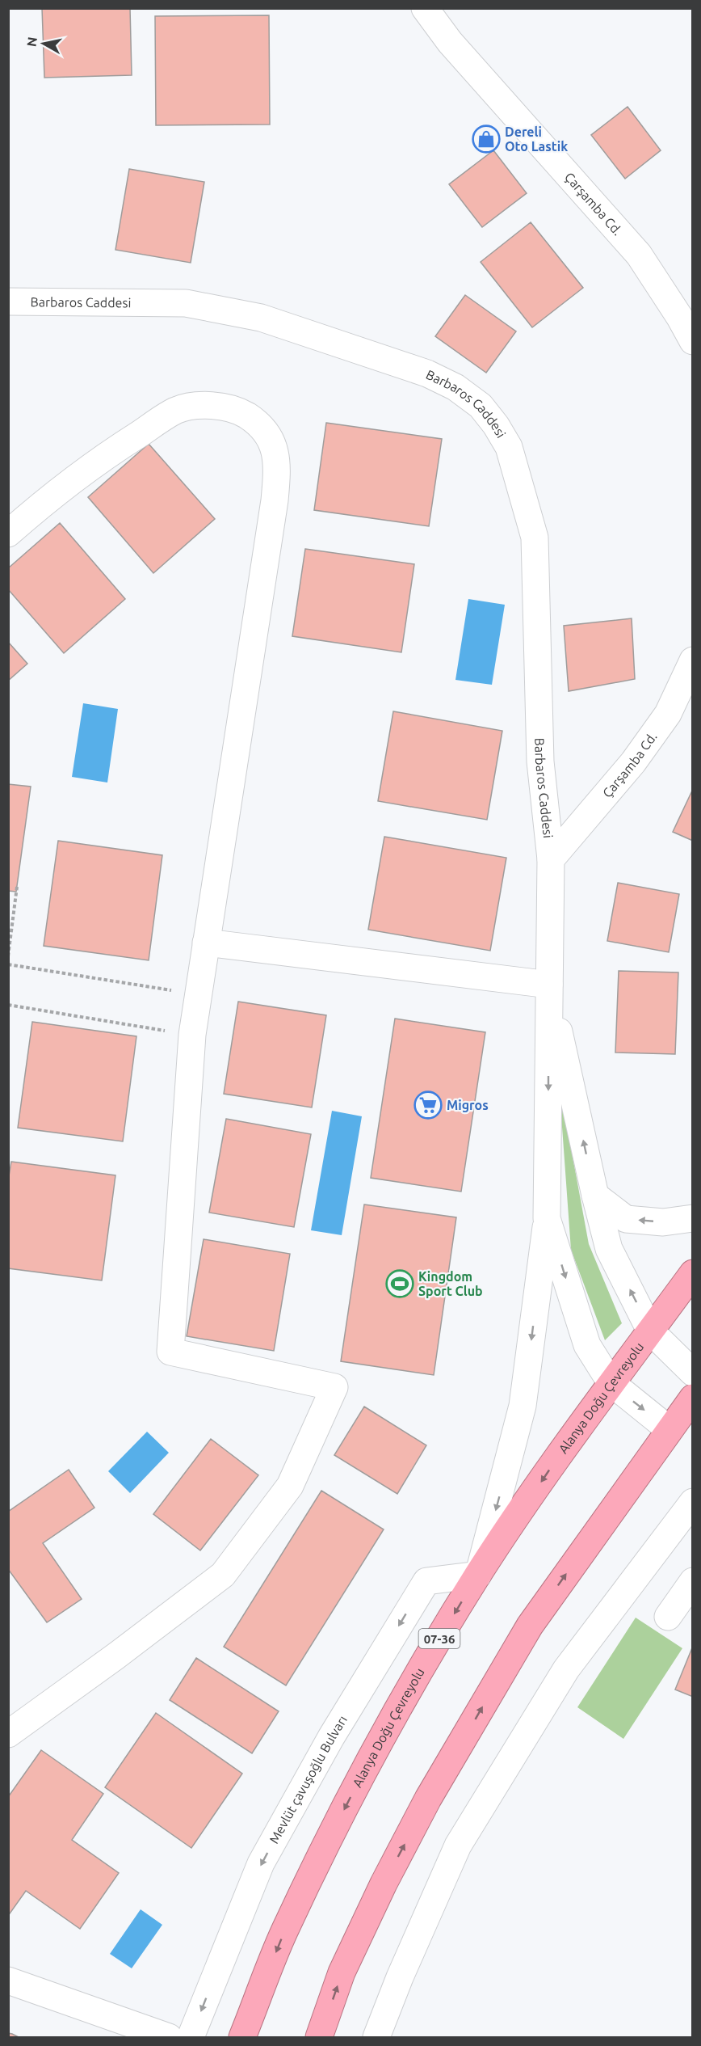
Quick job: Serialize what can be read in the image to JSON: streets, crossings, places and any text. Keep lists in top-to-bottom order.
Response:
{
  "streets": {
    "highway": ["Alanya Doğu Çevreyolu", "07-36"],
    "street": ["Çarşamba Cd.", "Barbaros Caddesi", "Mevlüt çavuşoğlu Bulvarı"]
  },
  "crossings": [
    ["Çarşamba Cd.", "Barbaros Caddesi"],
    ["Alanya Doğu Çevreyolu", "Mevlüt çavuşoğlu Bulvarı"]
  ],
  "places": {
    "shop": ["Dereli Oto Lastik"],
    "supermarket": ["Migros"],
    "sports": ["Kingdom Sport Club"]
  },
  "north": "left"
}
